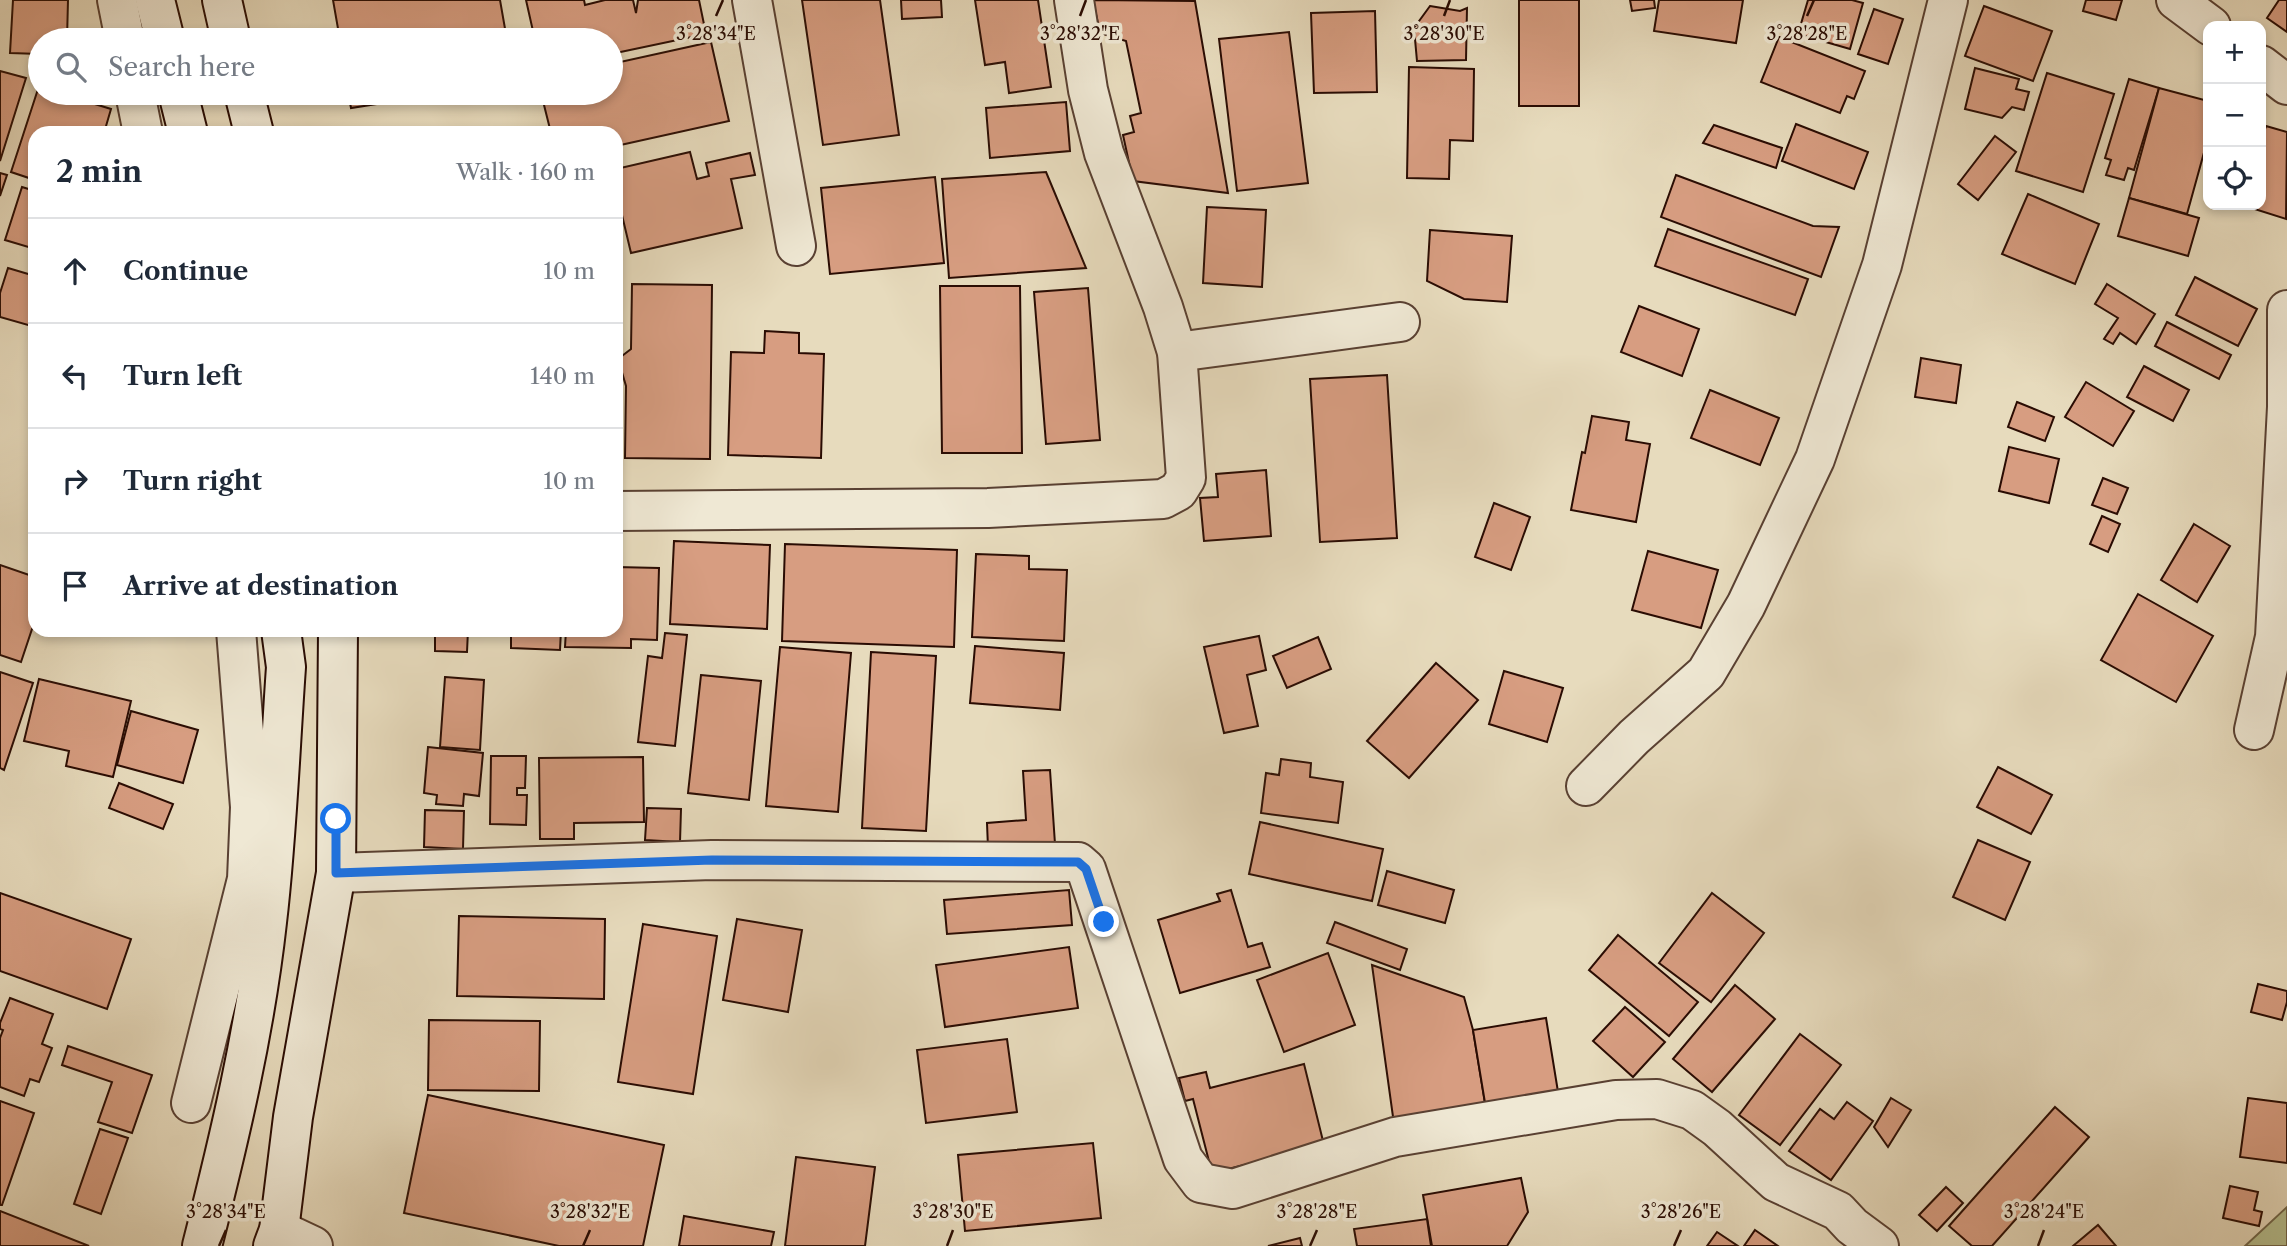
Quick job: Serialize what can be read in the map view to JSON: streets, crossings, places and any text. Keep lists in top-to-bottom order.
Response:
{
  "page": {
    "map_buttons": ["+", "−"],
    "search": "Search here",
    "heading": ["2 min", "Walk · 160 m"],
    "list": [
      ["Continue", "10 m"],
      ["Turn left", "140 m"],
      ["Turn right", "10 m"],
      "Arrive at destination"
    ]
  },
  "coordinates": [
    "3°28'34\"E",
    "3°28'32\"E",
    "3°28'30\"E",
    "3°28'28\"E",
    "3°28'26\"E",
    "3°28'24\"E"
  ]
}
